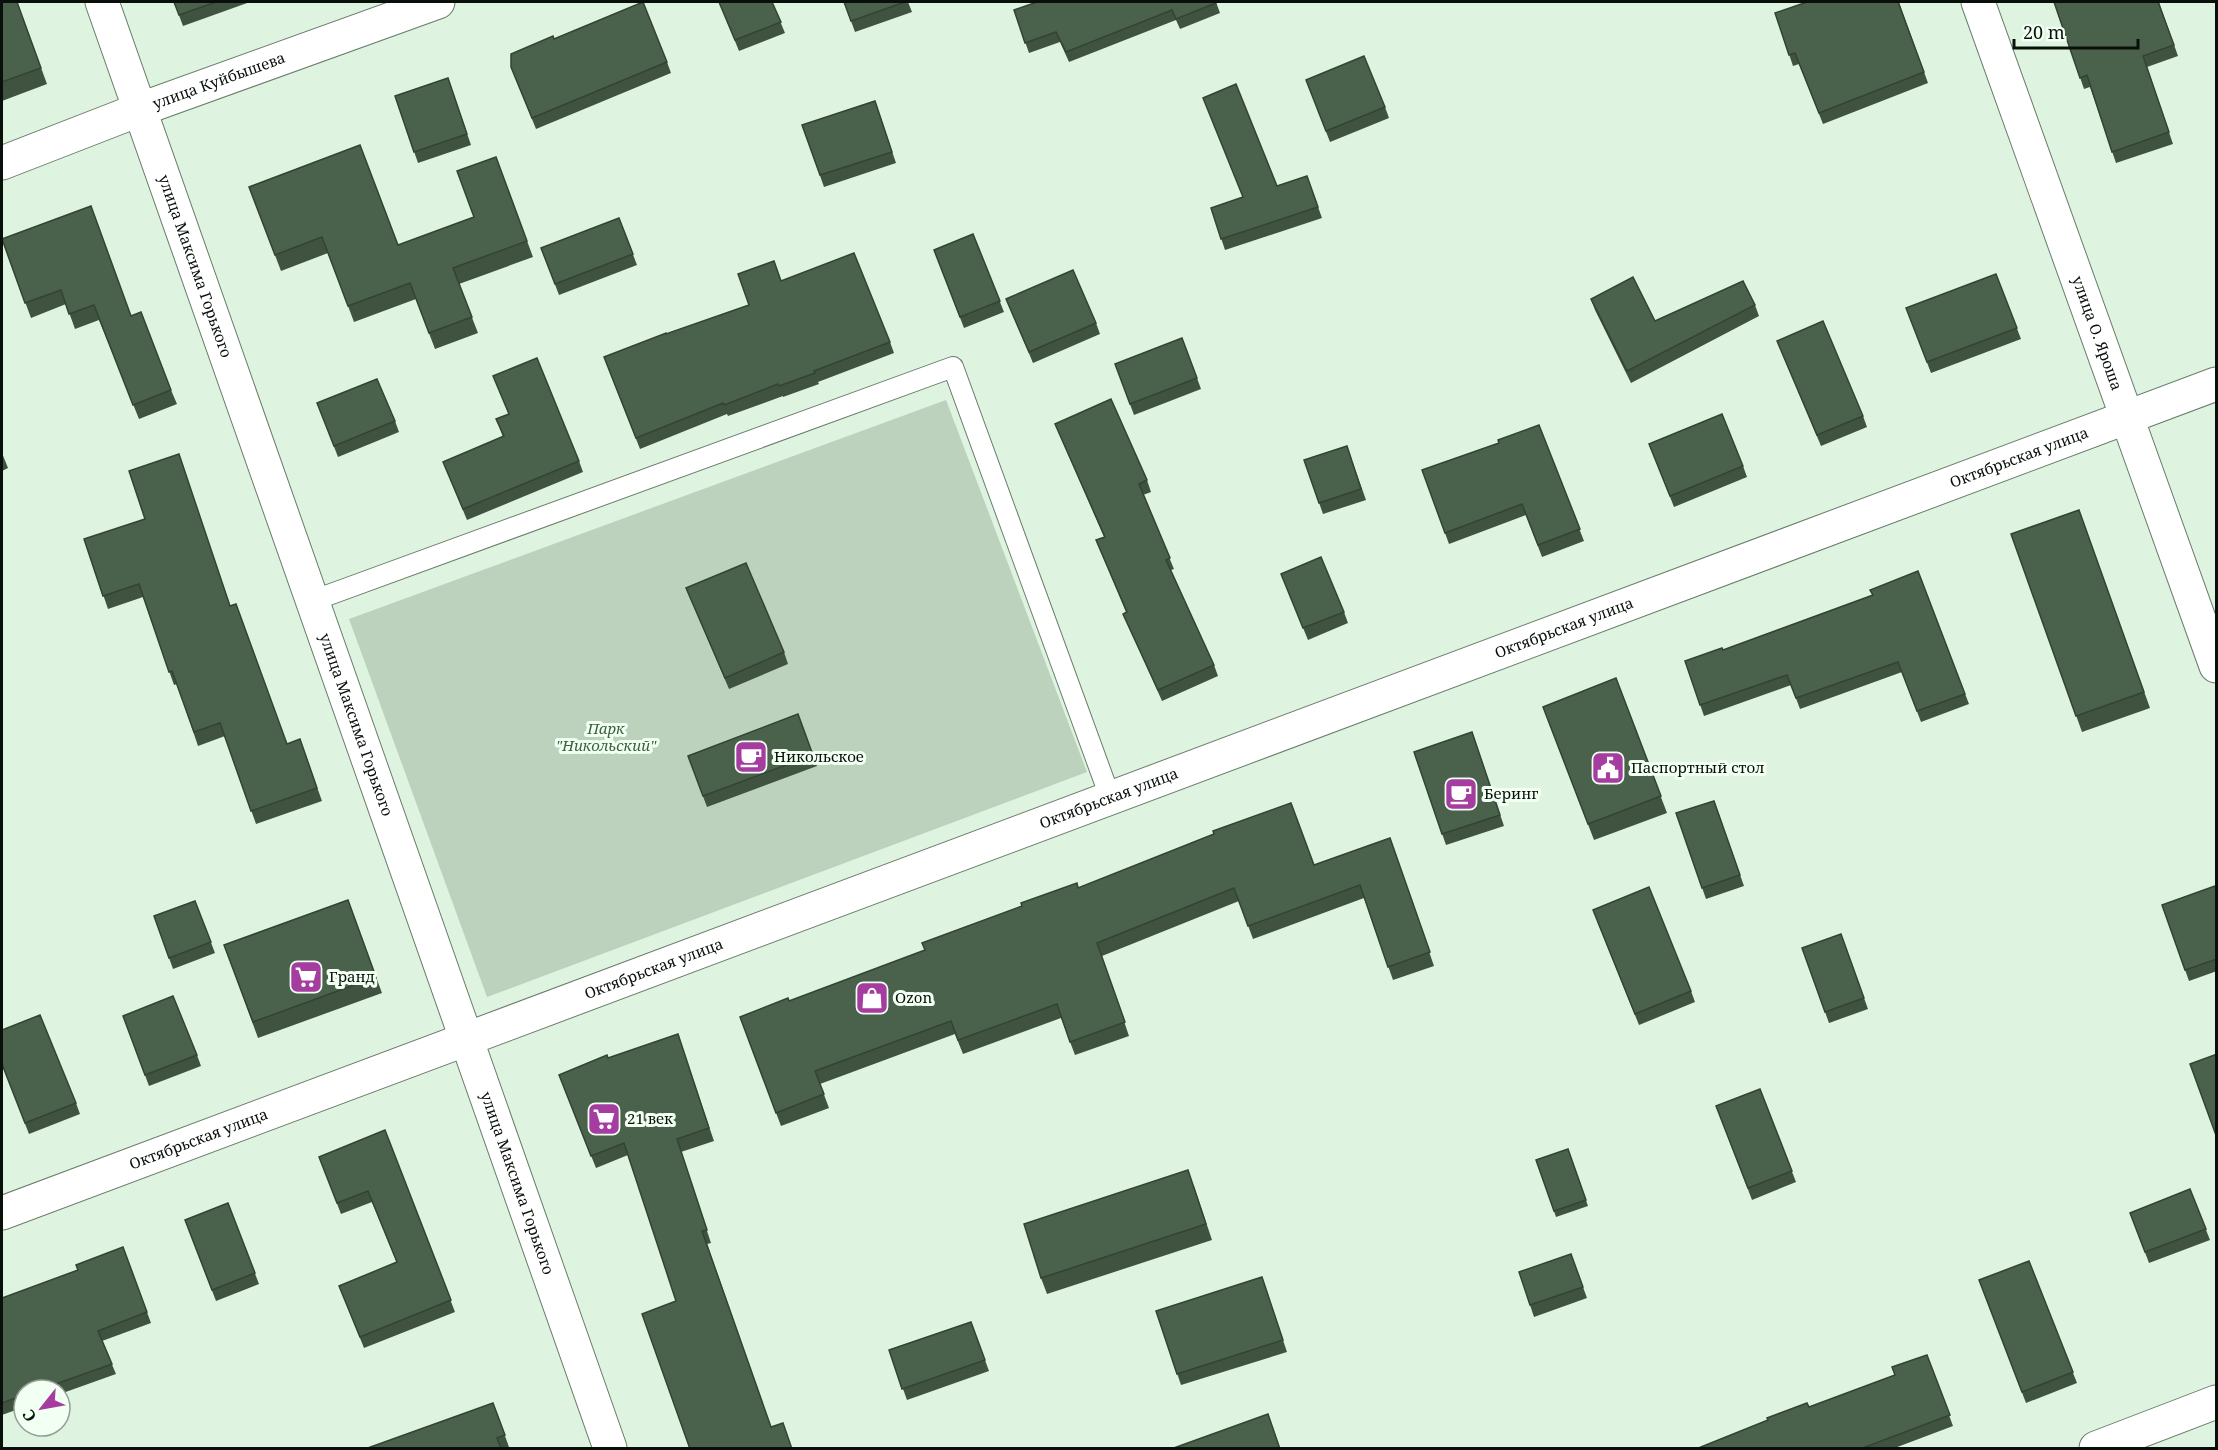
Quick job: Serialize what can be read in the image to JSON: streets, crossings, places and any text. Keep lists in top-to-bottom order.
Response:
{
  "streets": {
    "main road": [
      "улица Куйбышева",
      "улица Максима Горького",
      "улица О. Яроша",
      "Октябрьская улица"
    ]
  },
  "crossings": [
    ["улица Куйбышева", "улица Максима Горького"],
    ["улица Максима Горького", "Октябрьская улица"],
    ["улица О. Яроша", "Октябрьская улица"]
  ],
  "parks": ["Парк \"Никольский\""],
  "places": {
    "cafe": ["Никольское", "Беринг"],
    "public building": ["Паспортный стол"],
    "supermarket": ["Гранд", "21 век"],
    "shop": ["Ozon"]
  },
  "scale_bar": "20 m",
  "north": "bottom left"
}
